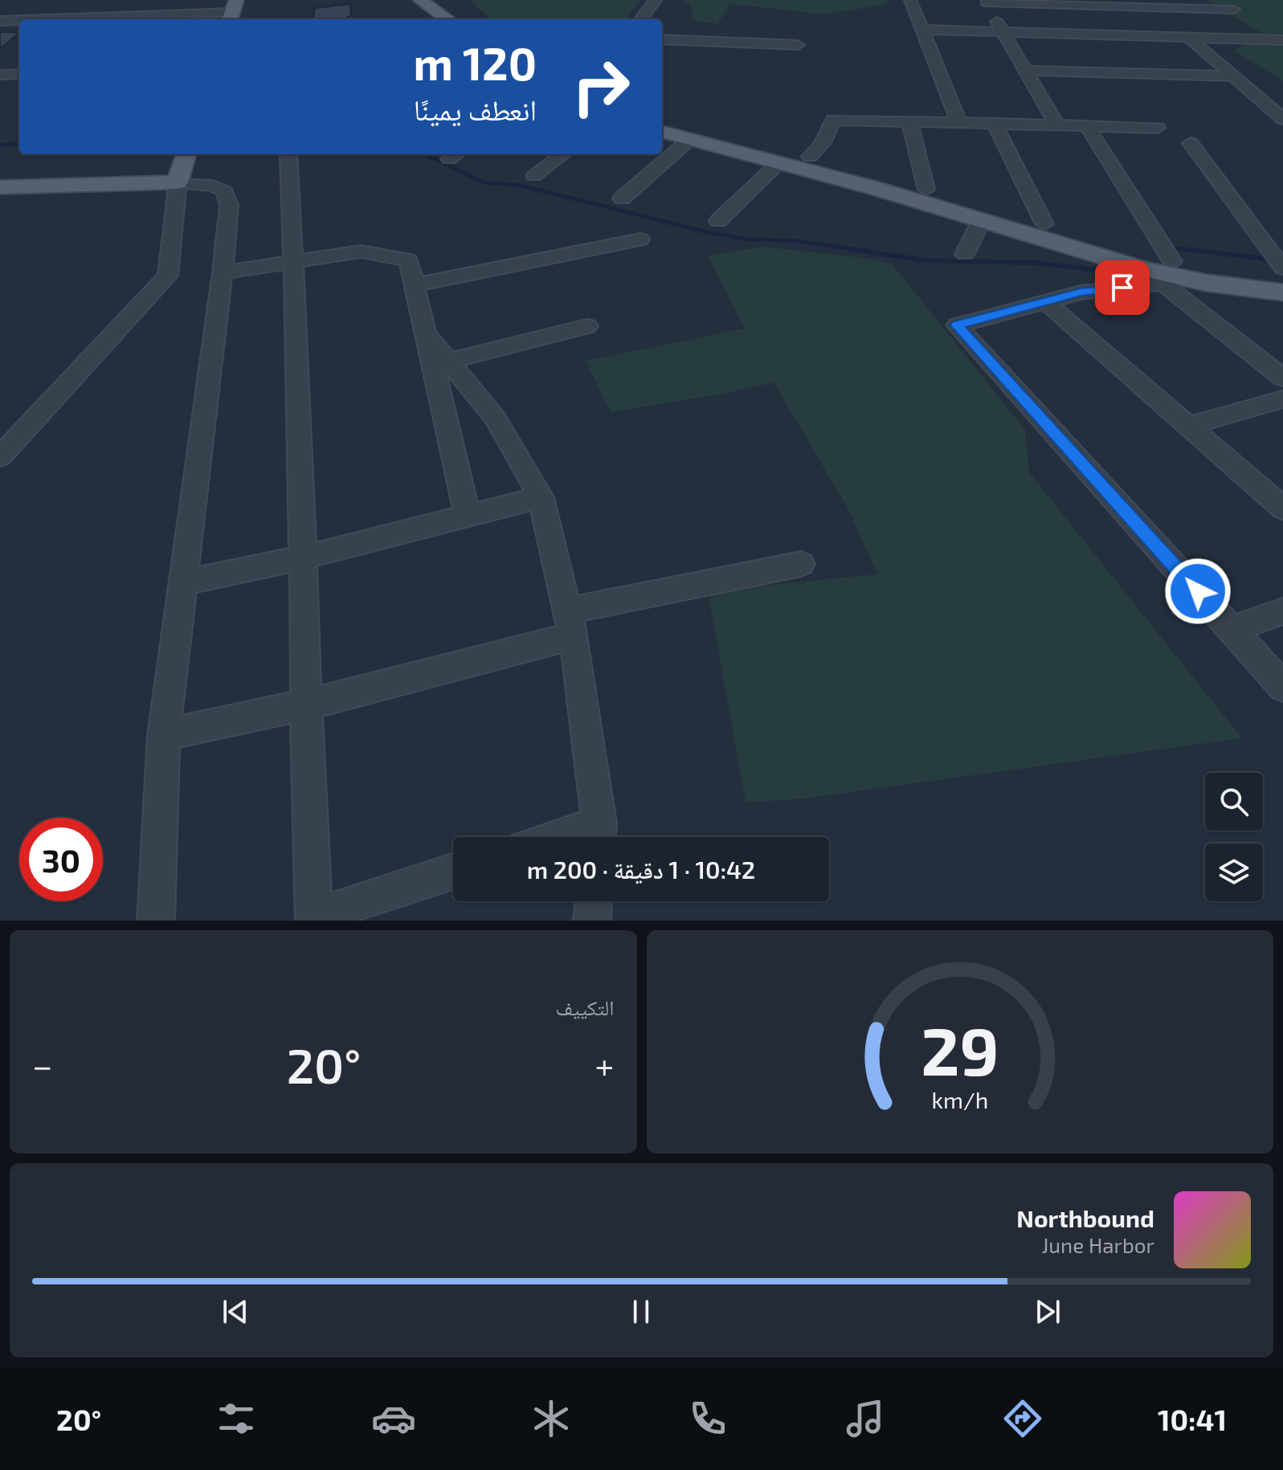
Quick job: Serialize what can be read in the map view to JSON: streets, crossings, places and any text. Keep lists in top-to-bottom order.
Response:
{
  "page": {
    "turn": ["120 m", "انعطف يمينًا"],
    "limit": "30",
    "trip": "10:42 · 1 دقيقة · 200 m",
    "tile": "التكييف",
    "heat": ["−", "20°", "+"],
    "song": ["Northbound", "June Harbor"],
    "tabs": ["10:41", "20°"],
    "gauge": ["29", "km/h"]
  }
}
